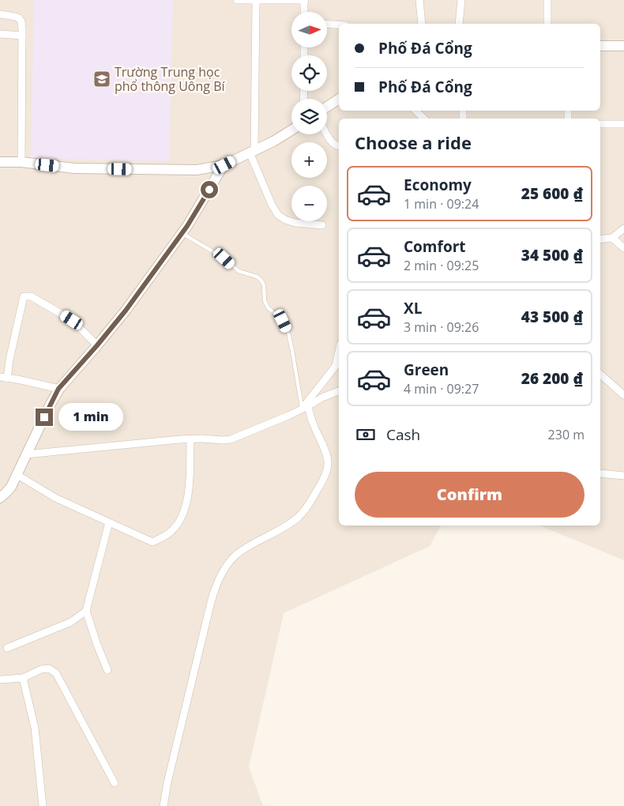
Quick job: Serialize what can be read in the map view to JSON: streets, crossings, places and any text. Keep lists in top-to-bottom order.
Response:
{
  "places": {
    "school or university": ["Trường Trung học phổ thông Uông Bí"]
  },
  "north": "right",
  "page": {
    "map_buttons": ["+", "−"],
    "banner": ["Phố Đá Cổng", "Phố Đá Cổng"],
    "heading": "Choose a ride",
    "list": [
      {
        "name": "Economy",
        "note": "1 min · 09:24",
        "value": "25 600 ₫"
      },
      {
        "name": "Comfort",
        "note": "2 min · 09:25",
        "value": "34 500 ₫"
      },
      {
        "name": "XL",
        "note": "3 min · 09:26",
        "value": "43 500 ₫"
      },
      {
        "name": "Green",
        "note": "4 min · 09:27",
        "value": "26 200 ₫"
      }
    ],
    "bubble": "1 min",
    "pay": ["Cash", "230 m"],
    "buttons": "Confirm"
  }
}
